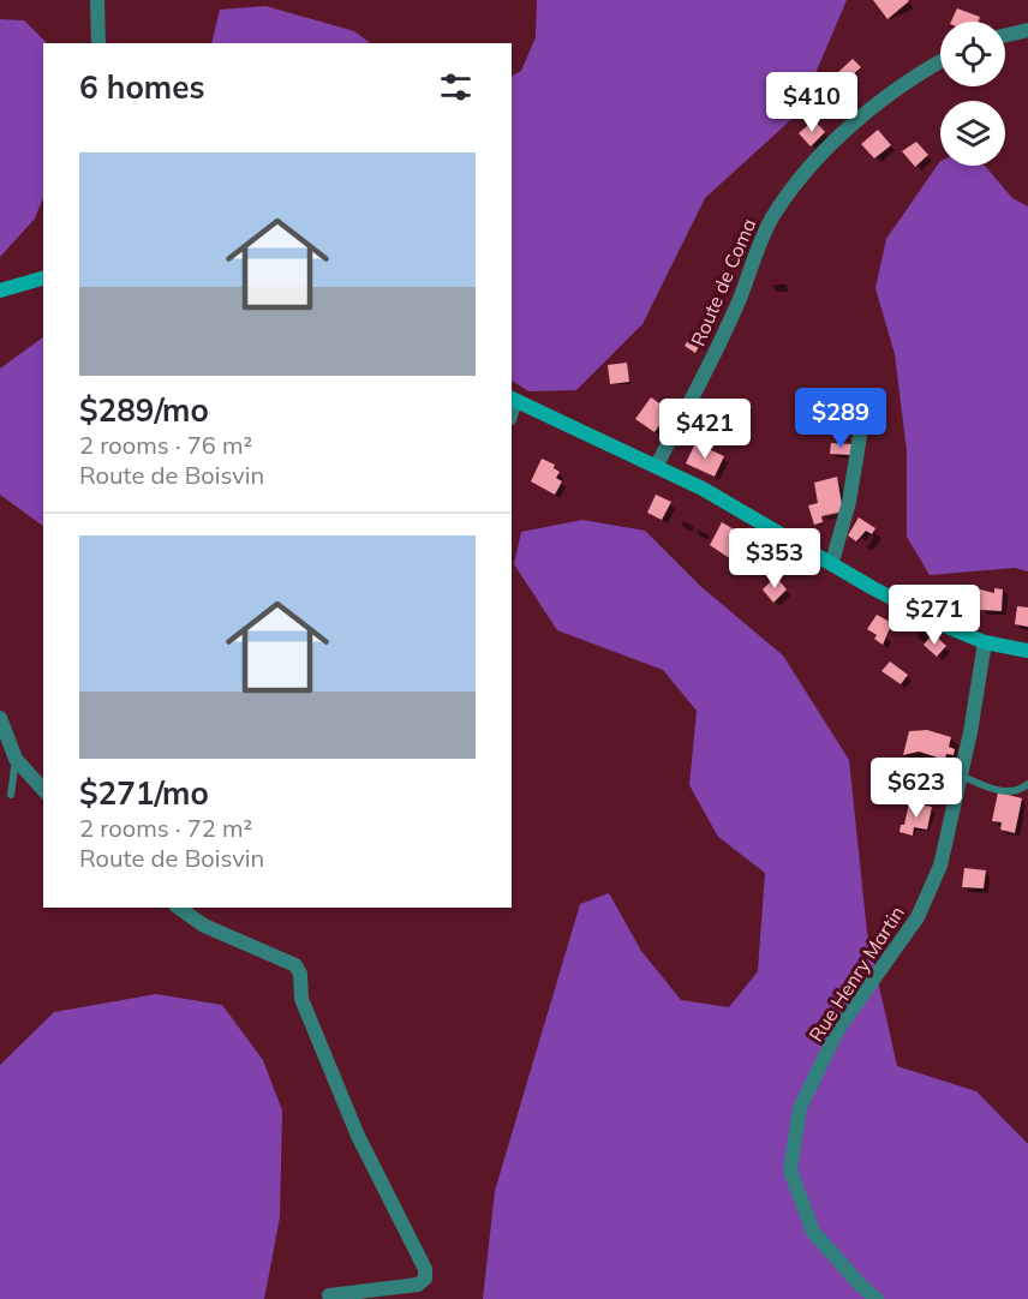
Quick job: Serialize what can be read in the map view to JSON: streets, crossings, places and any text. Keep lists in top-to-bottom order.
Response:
{
  "streets": {
    "street": ["Route de Coma", "Rue Henry Martin"]
  },
  "page": {
    "heading": "6 homes",
    "price": [
      "$410",
      "$289",
      "$421",
      "$353",
      "$271",
      "$623"
    ],
    "list": [
      {
        "name": "$289/mo",
        "note": "2 rooms · 76 m² · Route de Boisvin"
      },
      {
        "name": "$271/mo",
        "note": "2 rooms · 72 m² · Route de Boisvin"
      }
    ]
  }
}
